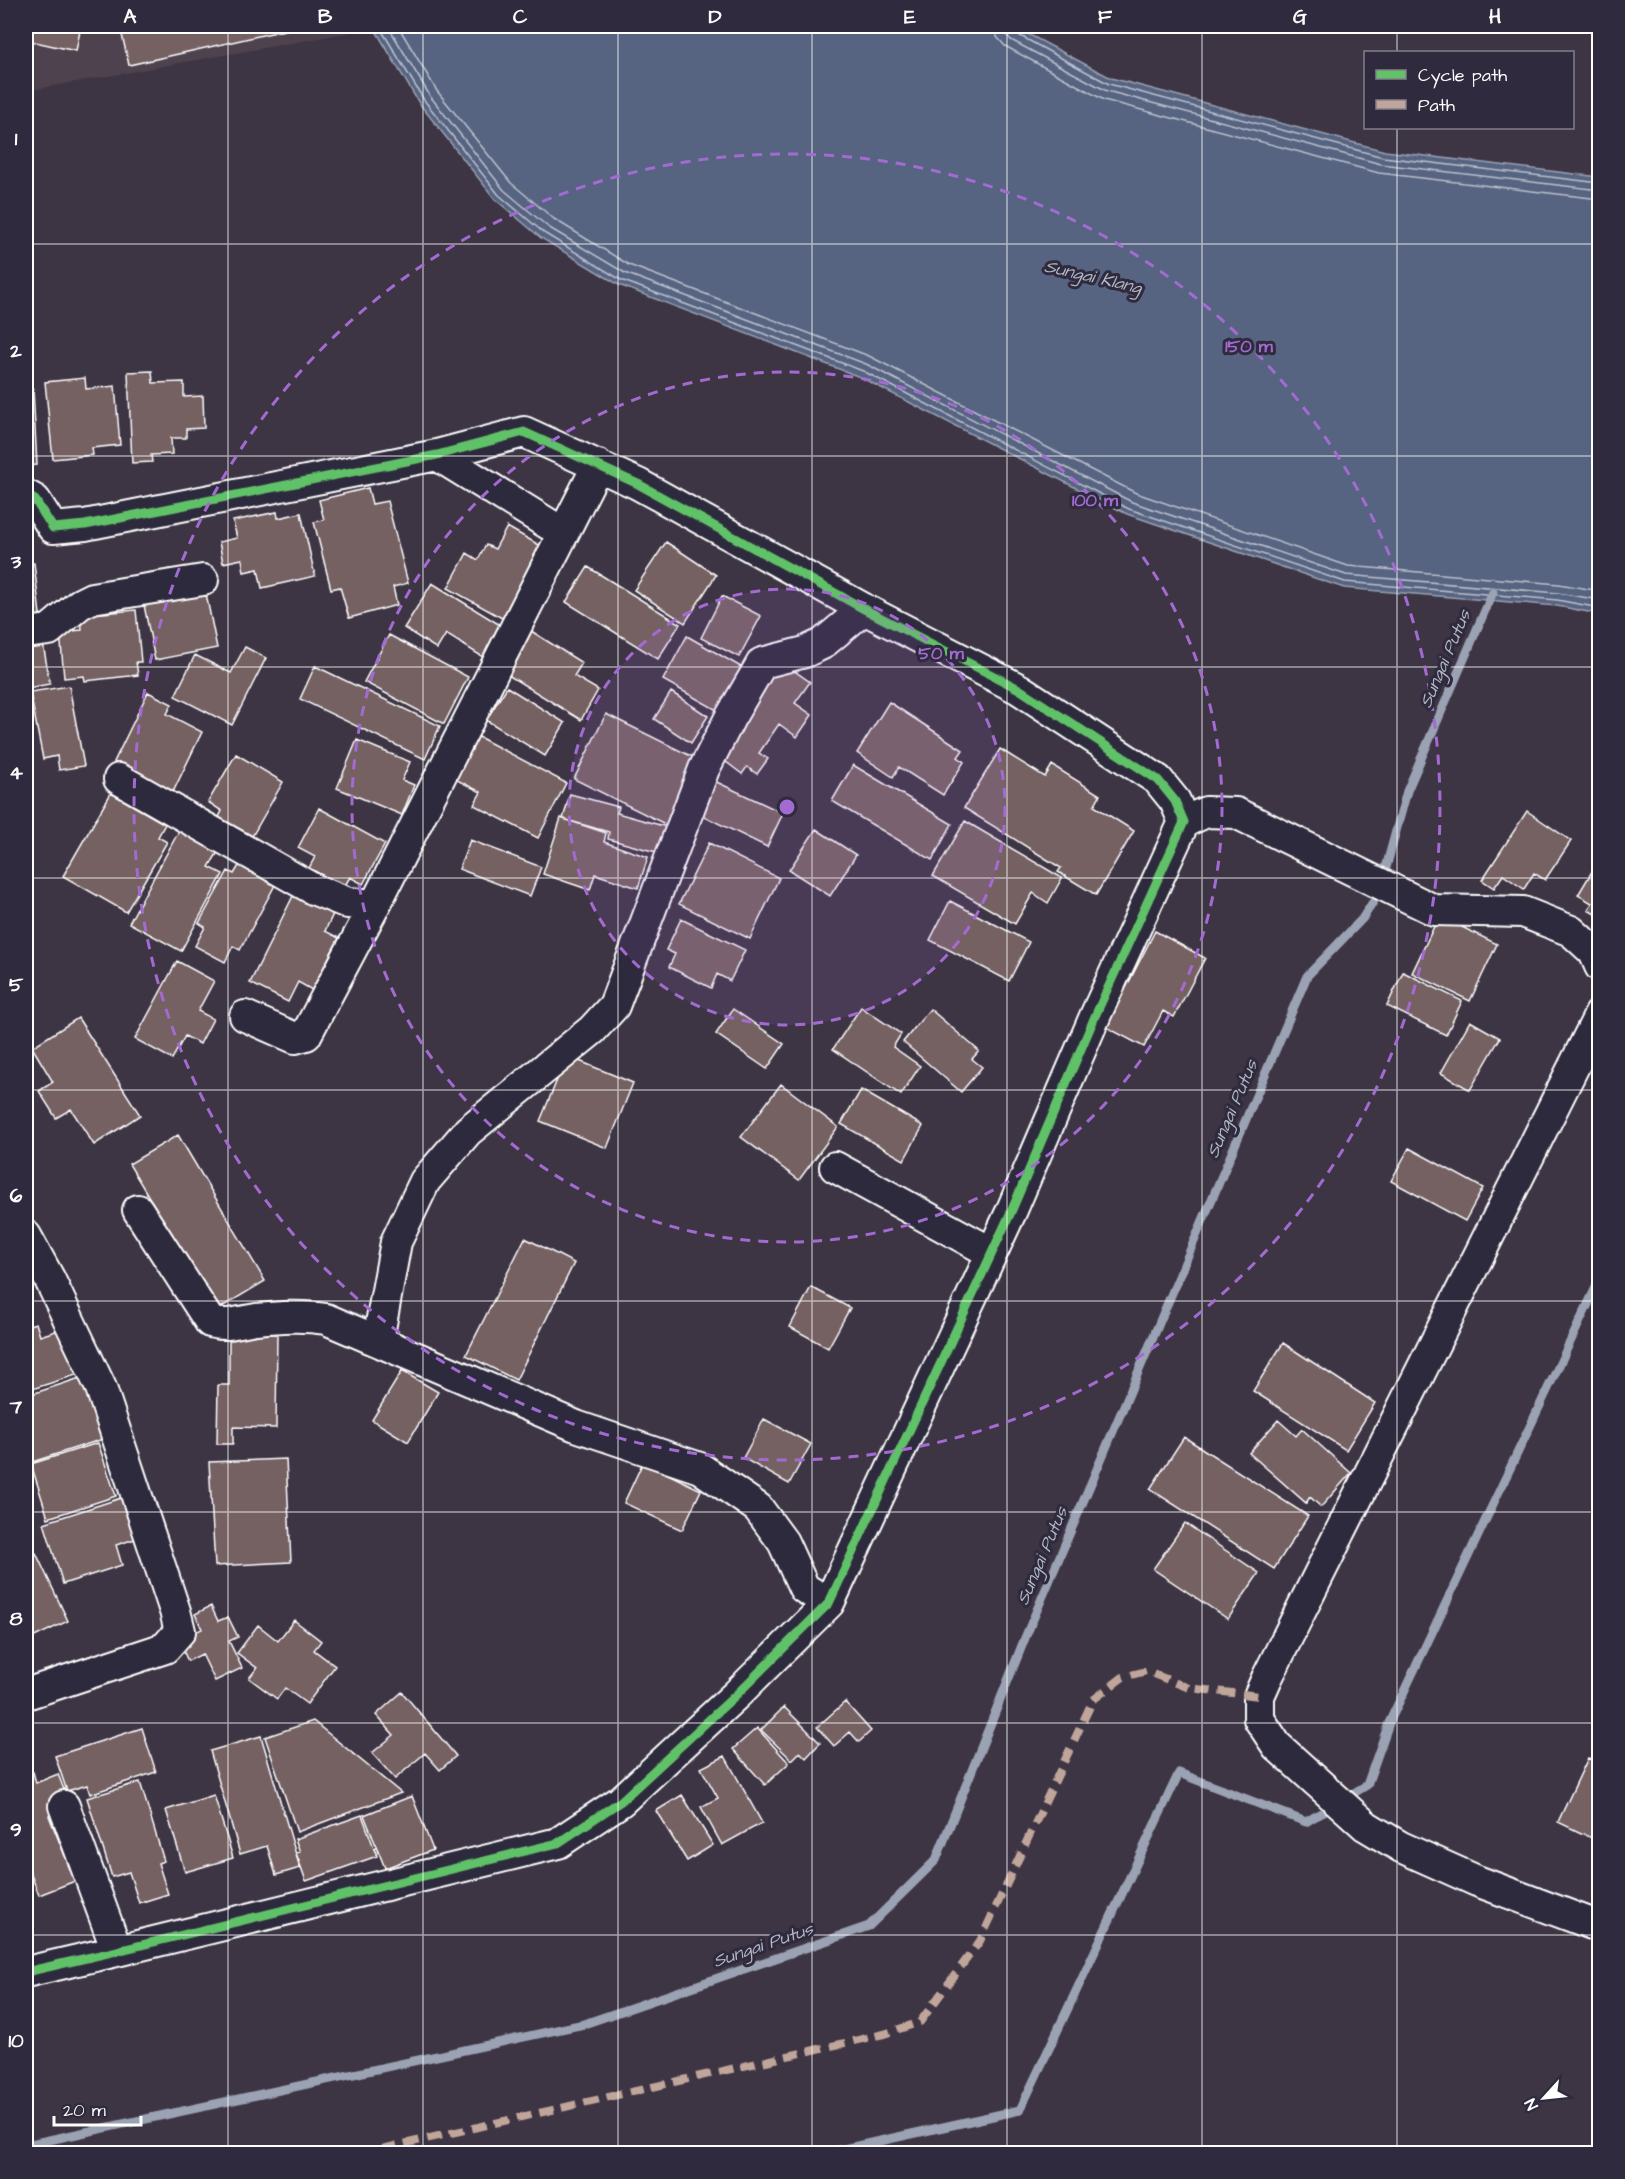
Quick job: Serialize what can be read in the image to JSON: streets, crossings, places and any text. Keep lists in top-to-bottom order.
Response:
{
  "water": ["Sungai Klang", "Sungai Putus"],
  "legend": ["Cycle path", "Path"],
  "scale_bar": "20 m",
  "north": "bottom left",
  "grid": {
    "columns": [
      "A",
      "B",
      "C",
      "D",
      "E",
      "F",
      "G",
      "H"
    ],
    "rows": [
      "1",
      "2",
      "3",
      "4",
      "5",
      "6",
      "7",
      "8",
      "9",
      "10"
    ]
  },
  "rings": ["150 m", "100 m", "50 m"]
}
